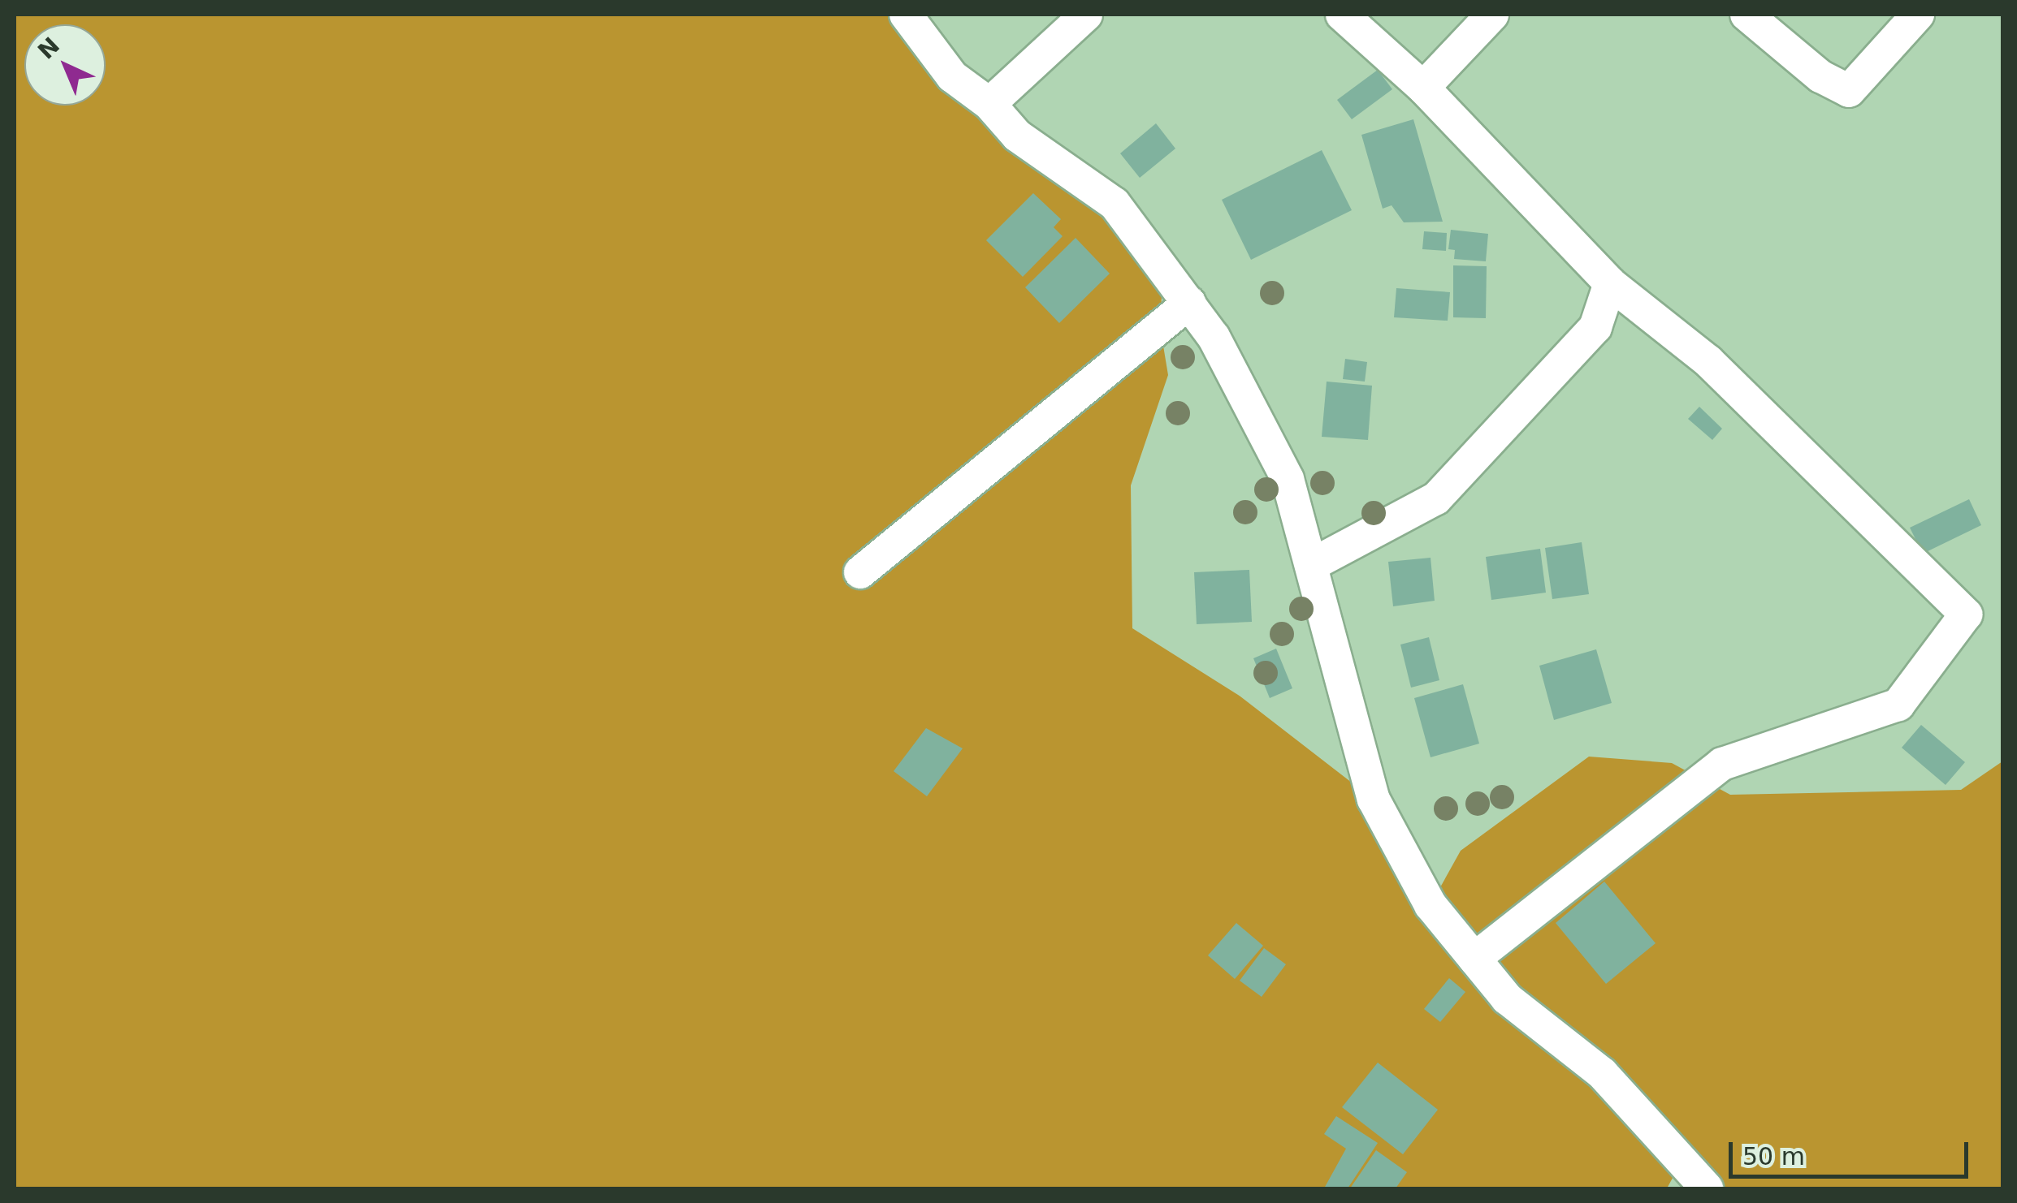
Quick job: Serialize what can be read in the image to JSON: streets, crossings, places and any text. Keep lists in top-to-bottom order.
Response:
{
  "scale_bar": "50 m",
  "north": "top left"
}
